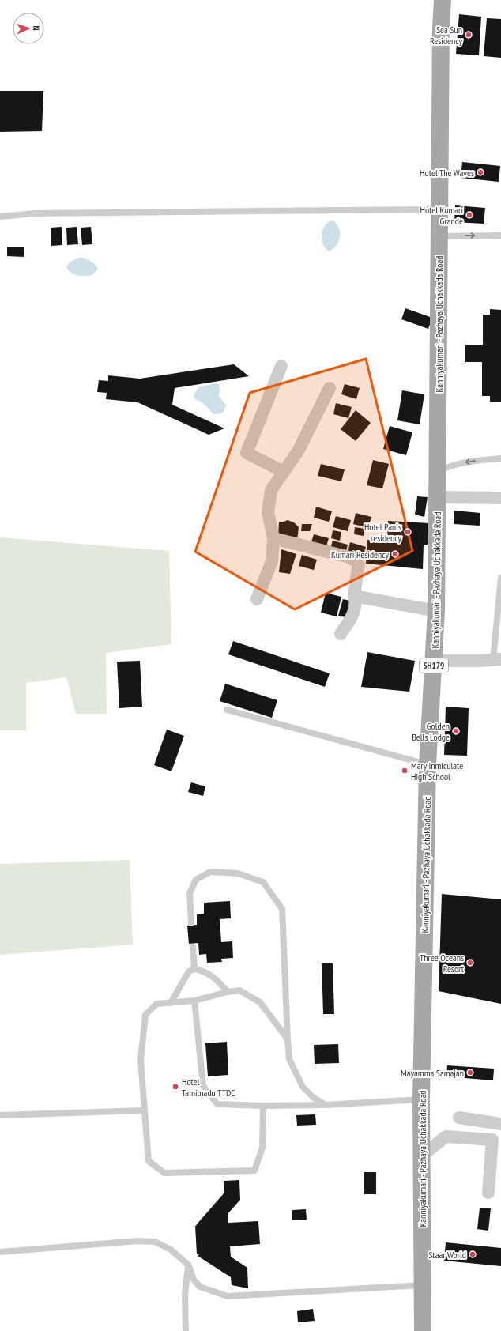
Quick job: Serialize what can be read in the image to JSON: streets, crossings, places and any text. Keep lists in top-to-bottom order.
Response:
{
  "streets": {
    "main road": ["Kanniyakumari - Pazhaya Uchakkada Road", "SH179"]
  },
  "places": [
    "Sea Sun Residency",
    "Hotel The Waves",
    "Hotel Kumari Grande",
    "Hotel Pauls residency",
    "Kumari Residency",
    "Golden Bells Lodge",
    "Mary Inmiculate High School",
    "Three Oceans Resort",
    "Mayamma Samajan",
    "Hotel Tamilnadu TTDC",
    "Staar World"
  ],
  "north": "right"
}
